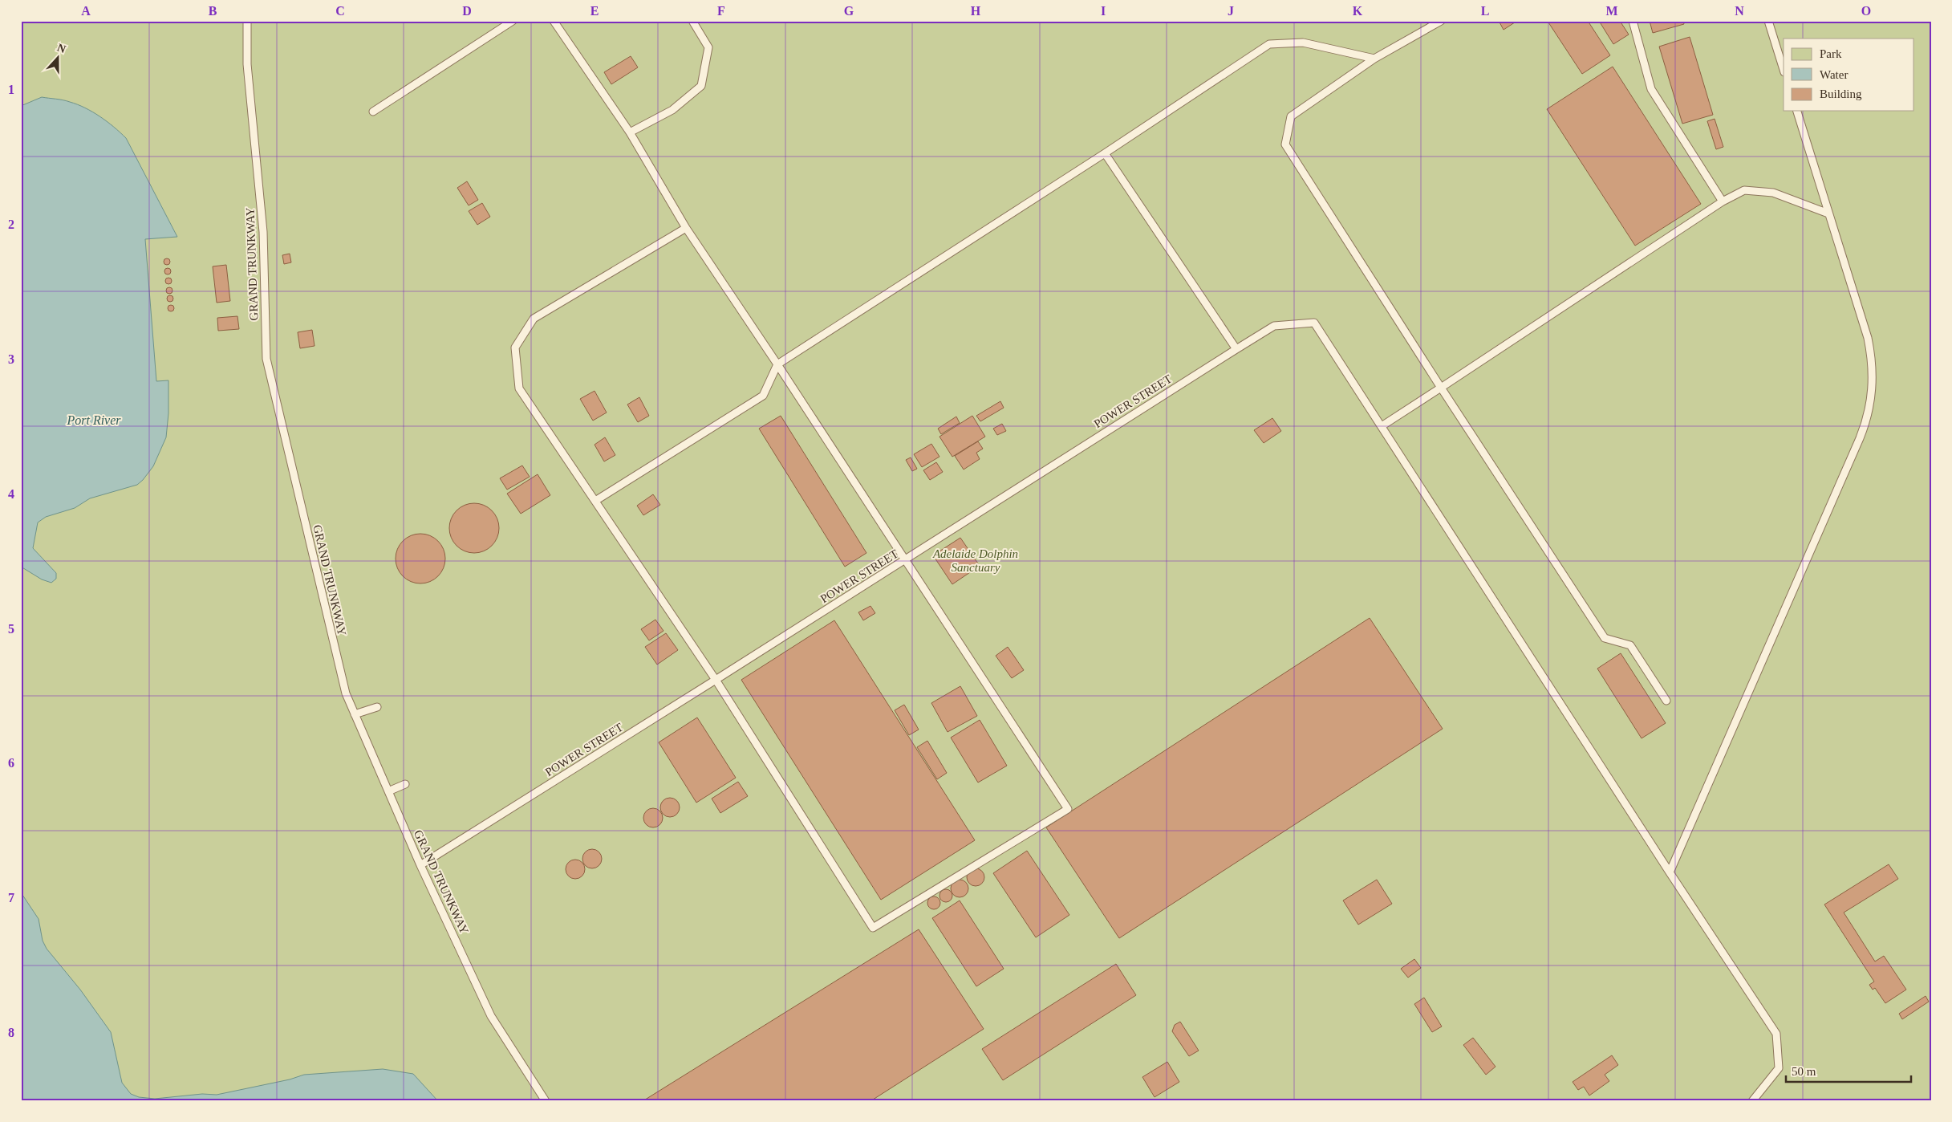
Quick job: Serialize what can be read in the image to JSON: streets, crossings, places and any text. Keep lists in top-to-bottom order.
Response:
{
  "streets": {
    "lane": ["GRAND TRUNKWAY", "POWER STREET"]
  },
  "crossings": [
    ["GRAND TRUNKWAY", "POWER STREET"]
  ],
  "water": ["Port River"],
  "parks": ["Adelaide Dolphin Sanctuary"],
  "legend": ["Park", "Water", "Building"],
  "scale_bar": "50 m",
  "north": "top",
  "grid": {
    "columns": [
      "A",
      "B",
      "C",
      "D",
      "E",
      "F",
      "G",
      "H",
      "I",
      "J",
      "K",
      "L",
      "M",
      "N",
      "O"
    ],
    "rows": [
      "1",
      "2",
      "3",
      "4",
      "5",
      "6",
      "7",
      "8"
    ]
  }
}
